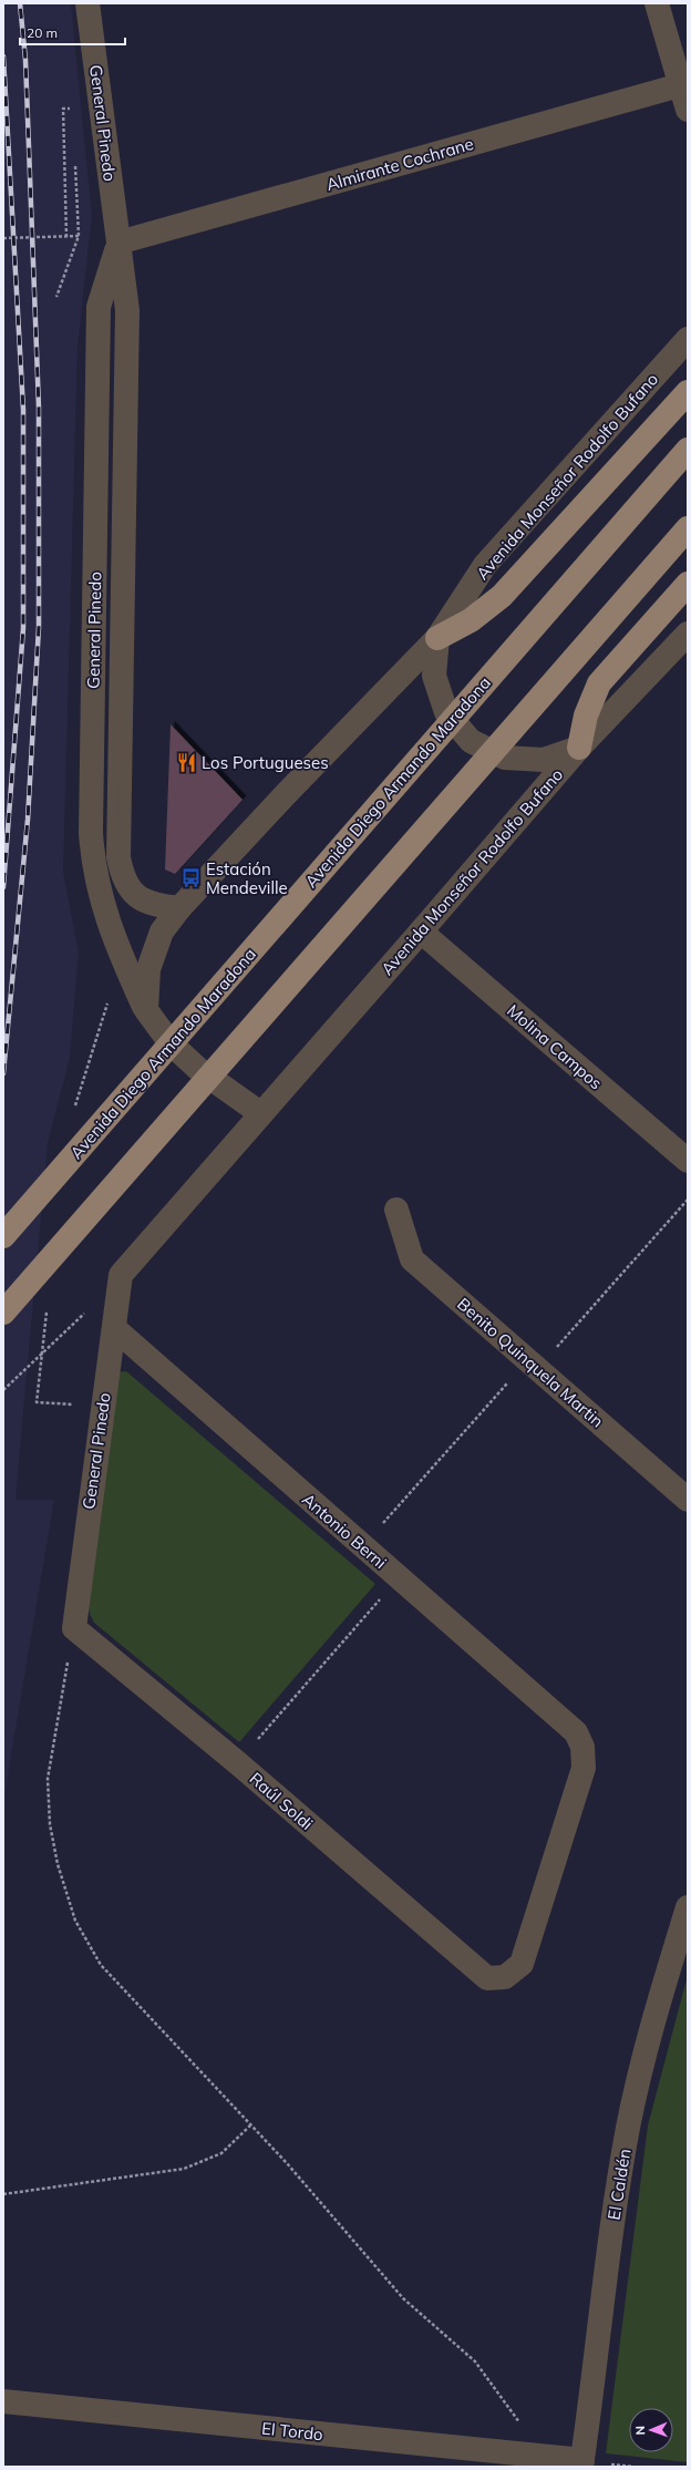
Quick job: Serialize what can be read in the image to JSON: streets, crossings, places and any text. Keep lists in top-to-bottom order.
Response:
{
  "streets": {
    "main road": ["Avenida Diego Armando Maradona"],
    "street": [
      "General Pinedo",
      "Almirante Cochrane",
      "Avenida Monseñor Rodolfo Bufano",
      "Molina Campos",
      "Benito Quinquela Martin",
      "Antonio Berni",
      "Raúl Soldi",
      "El Caldén",
      "El Tordo"
    ]
  },
  "crossings": [
    ["General Pinedo", "Almirante Cochrane"],
    ["General Pinedo", "Avenida Monseñor Rodolfo Bufano"],
    ["General Pinedo", "Antonio Berni"],
    ["General Pinedo", "Raúl Soldi"],
    ["Avenida Monseñor Rodolfo Bufano", "Molina Campos"],
    ["Antonio Berni", "Raúl Soldi"],
    ["El Caldén", "El Tordo"]
  ],
  "places": {
    "restaurant": ["Los Portugueses"],
    "bus stop": ["Estación Mendeville"]
  },
  "scale_bar": "20 m",
  "north": "left"
}
